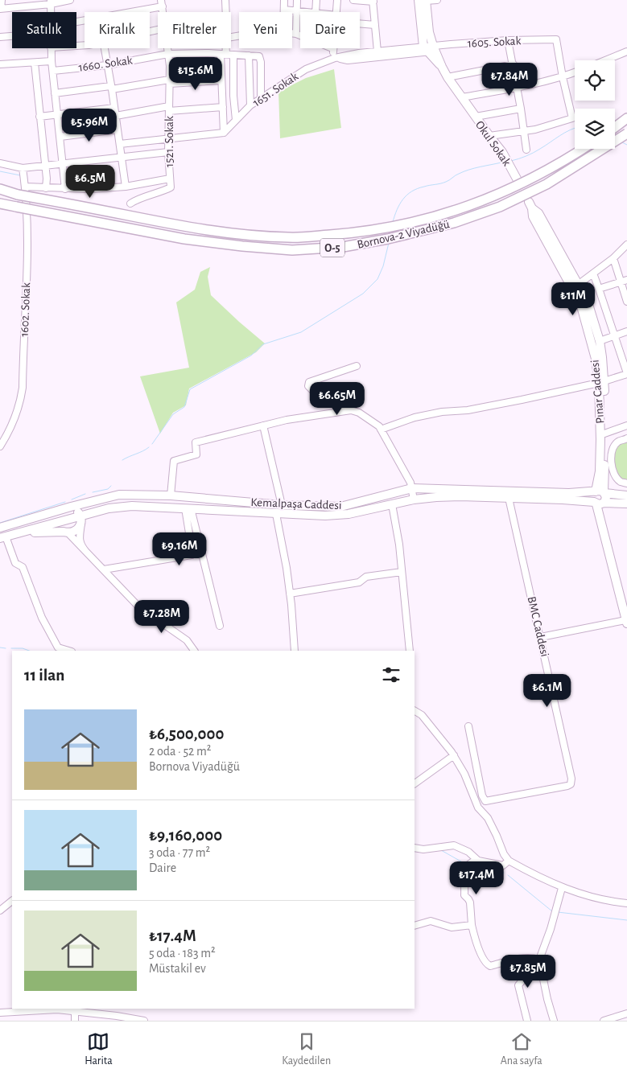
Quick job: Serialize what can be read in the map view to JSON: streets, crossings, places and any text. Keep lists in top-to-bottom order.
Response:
{
  "streets": {
    "highway": ["Bornova-2 Viyadüğü", "O-5"],
    "main road": ["Okul Sokak", "Pınar Caddesi", "Kemalpaşa Caddesi"],
    "street": [
      "1605. Sokak",
      "1660. Sokak",
      "1651. Sokak",
      "1521. Sokak",
      "1602. Sokak",
      "BMC Caddesi"
    ]
  },
  "crossings": [
    ["1605. Sokak", "Okul Sokak"],
    ["1660. Sokak", "1521. Sokak"],
    ["Pınar Caddesi", "Kemalpaşa Caddesi"],
    ["Kemalpaşa Caddesi", "BMC Caddesi"]
  ],
  "page": {
    "chip": [
      "Satılık",
      "Kiralık",
      "Filtreler",
      "Yeni",
      "Daire"
    ],
    "price": [
      "₺15.6M",
      "₺7.84M",
      "₺5.96M",
      "₺6.5M",
      "₺11M",
      "₺6.65M",
      "₺9.16M",
      "₺7.28M",
      "₺6.1M",
      "₺17.4M",
      "₺7.85M"
    ],
    "heading": "11 ilan",
    "list": [
      {
        "name": "₺6,500,000",
        "note": "2 oda · 52 m² · Bornova Viyadüğü"
      },
      {
        "name": "₺9,160,000",
        "note": "3 oda · 77 m² · Daire"
      },
      {
        "name": "₺17.4M",
        "note": "5 oda · 183 m² · Müstakil ev"
      }
    ],
    "tabs": ["Harita", "Kaydedilen", "Ana sayfa"]
  }
}
